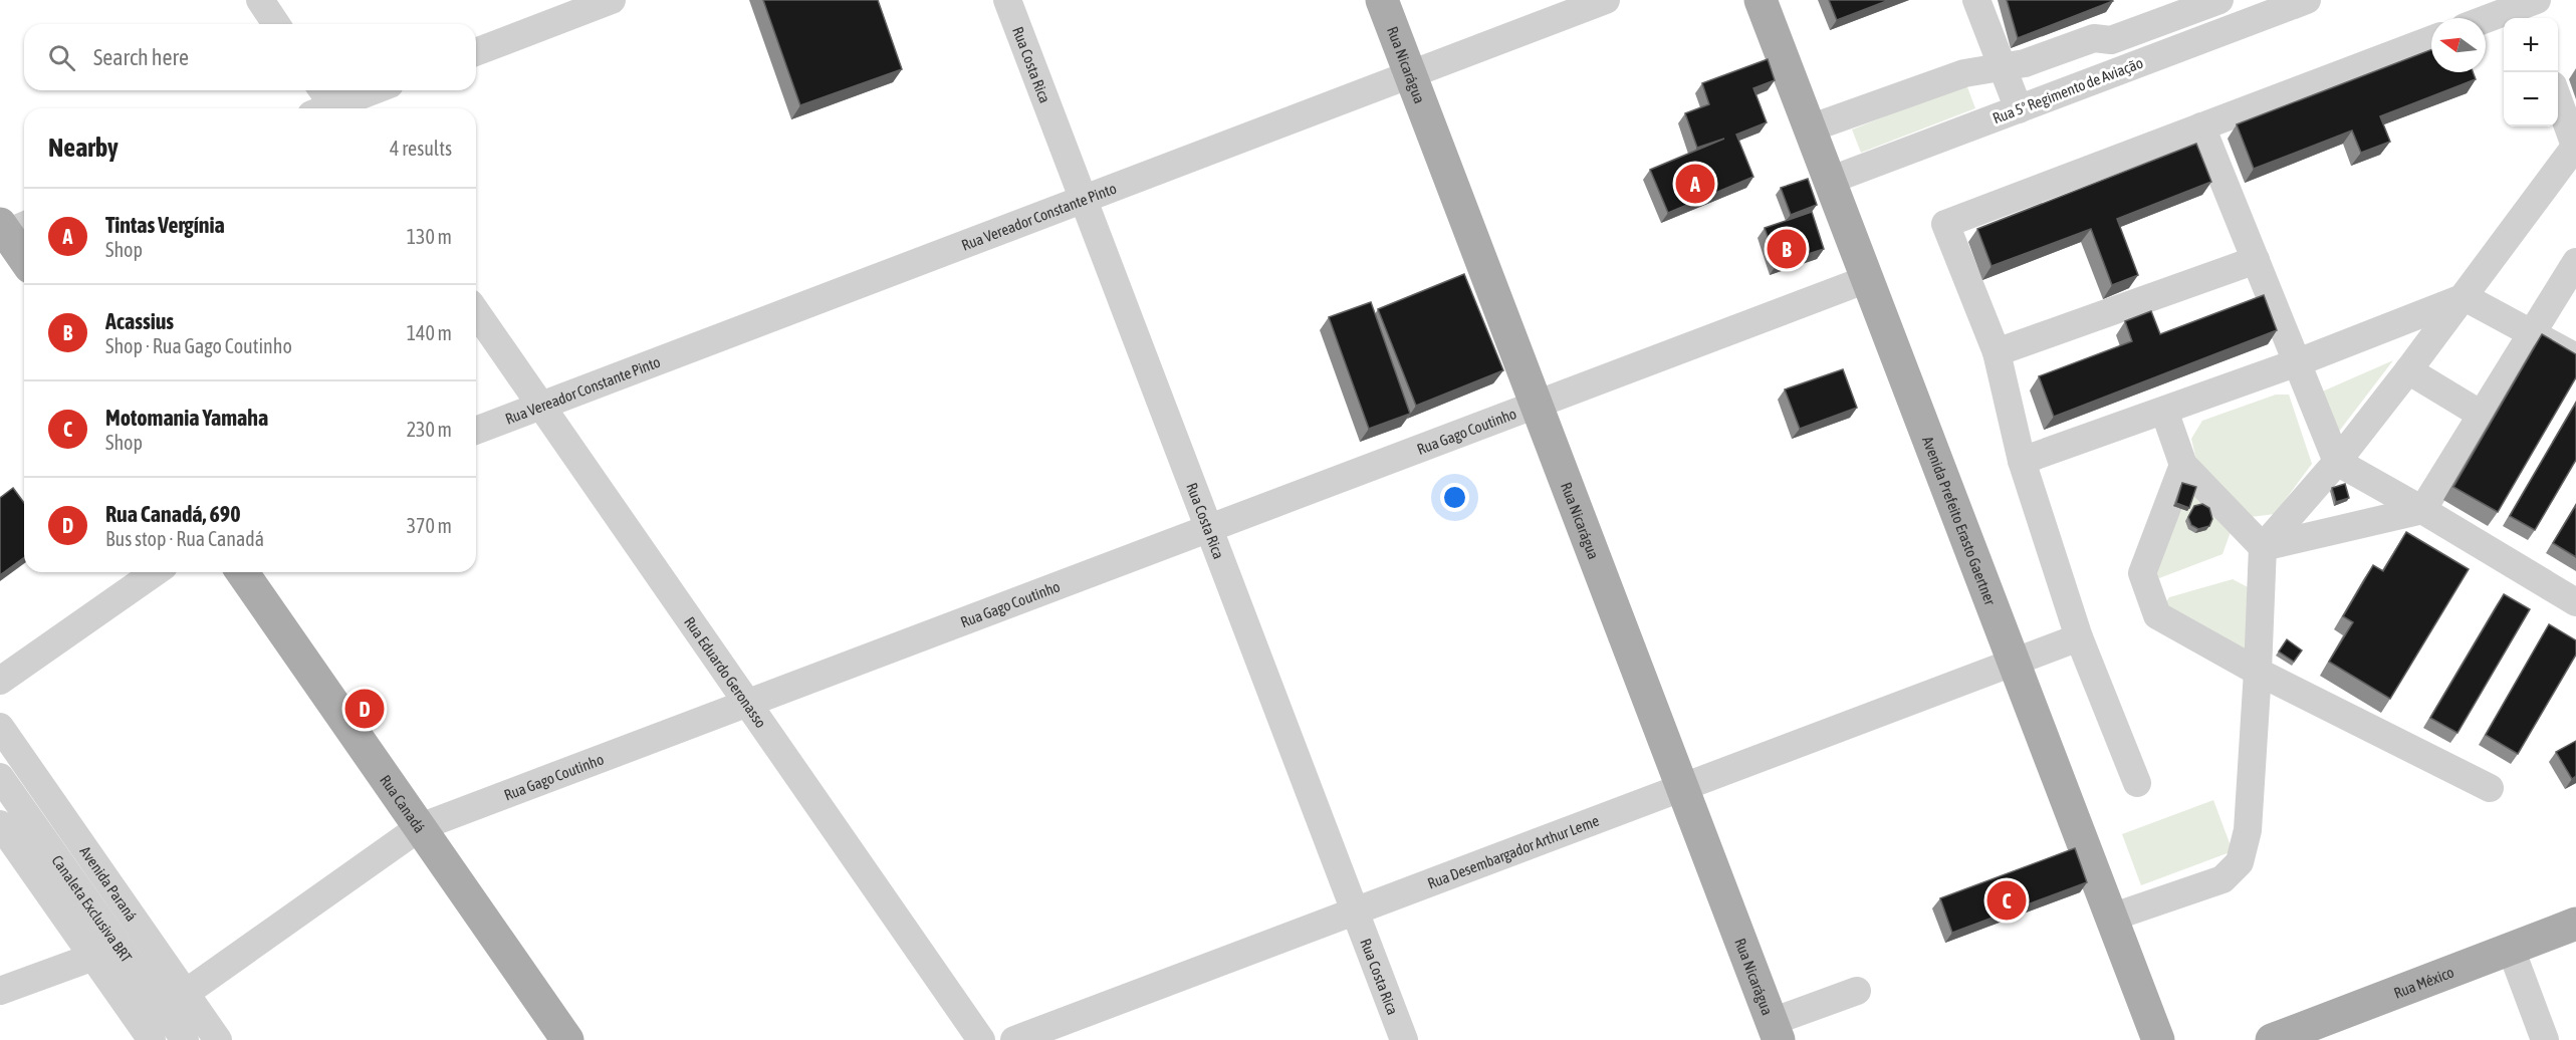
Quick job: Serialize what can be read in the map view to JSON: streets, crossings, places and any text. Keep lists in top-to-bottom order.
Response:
{
  "streets": {
    "main road": [
      "Rua Nicarágua",
      "Avenida Prefeito Erasto Gaertner",
      "Rua Canadá",
      "Rua México"
    ],
    "street": [
      "Rua Costa Rica",
      "Rua 5º Regimento de Aviação",
      "Rua Vereador Constante Pinto",
      "Rua Gago Coutinho",
      "Rua Eduardo Geronasso",
      "Rua Desembargador Arthur Leme",
      "Avenida Paraná",
      "Canaleta Exclusiva BRT"
    ]
  },
  "crossings": [
    ["Rua Costa Rica", "Rua Vereador Constante Pinto"],
    ["Rua Costa Rica", "Rua Gago Coutinho"],
    ["Rua Costa Rica", "Rua Desembargador Arthur Leme"],
    ["Rua Nicarágua", "Rua Vereador Constante Pinto"],
    ["Rua Nicarágua", "Rua Gago Coutinho"],
    ["Rua Nicarágua", "Rua Desembargador Arthur Leme"],
    ["Rua 5º Regimento de Aviação", "Avenida Prefeito Erasto Gaertner"],
    ["Rua Vereador Constante Pinto", "Rua Eduardo Geronasso"],
    ["Rua Gago Coutinho", "Avenida Prefeito Erasto Gaertner"],
    ["Rua Gago Coutinho", "Rua Eduardo Geronasso"],
    ["Rua Gago Coutinho", "Rua Canadá"],
    ["Rua Gago Coutinho", "Avenida Paraná"],
    ["Avenida Prefeito Erasto Gaertner", "Rua Desembargador Arthur Leme"]
  ],
  "north": "left",
  "page": {
    "map_buttons": ["+", "−"],
    "search": "Search here",
    "heading": ["Nearby", "4 results"],
    "pins": [
      "A",
      "B",
      "D",
      "C"
    ],
    "list": [
      {
        "mark": "A",
        "name": "Tintas Vergínia",
        "note": "Shop",
        "value": "130 m"
      },
      {
        "mark": "B",
        "name": "Acassius",
        "note": "Shop · Rua Gago Coutinho",
        "value": "140 m"
      },
      {
        "mark": "C",
        "name": "Motomania Yamaha",
        "note": "Shop",
        "value": "230 m"
      },
      {
        "mark": "D",
        "name": "Rua Canadá, 690",
        "note": "Bus stop · Rua Canadá",
        "value": "370 m"
      }
    ]
  }
}
